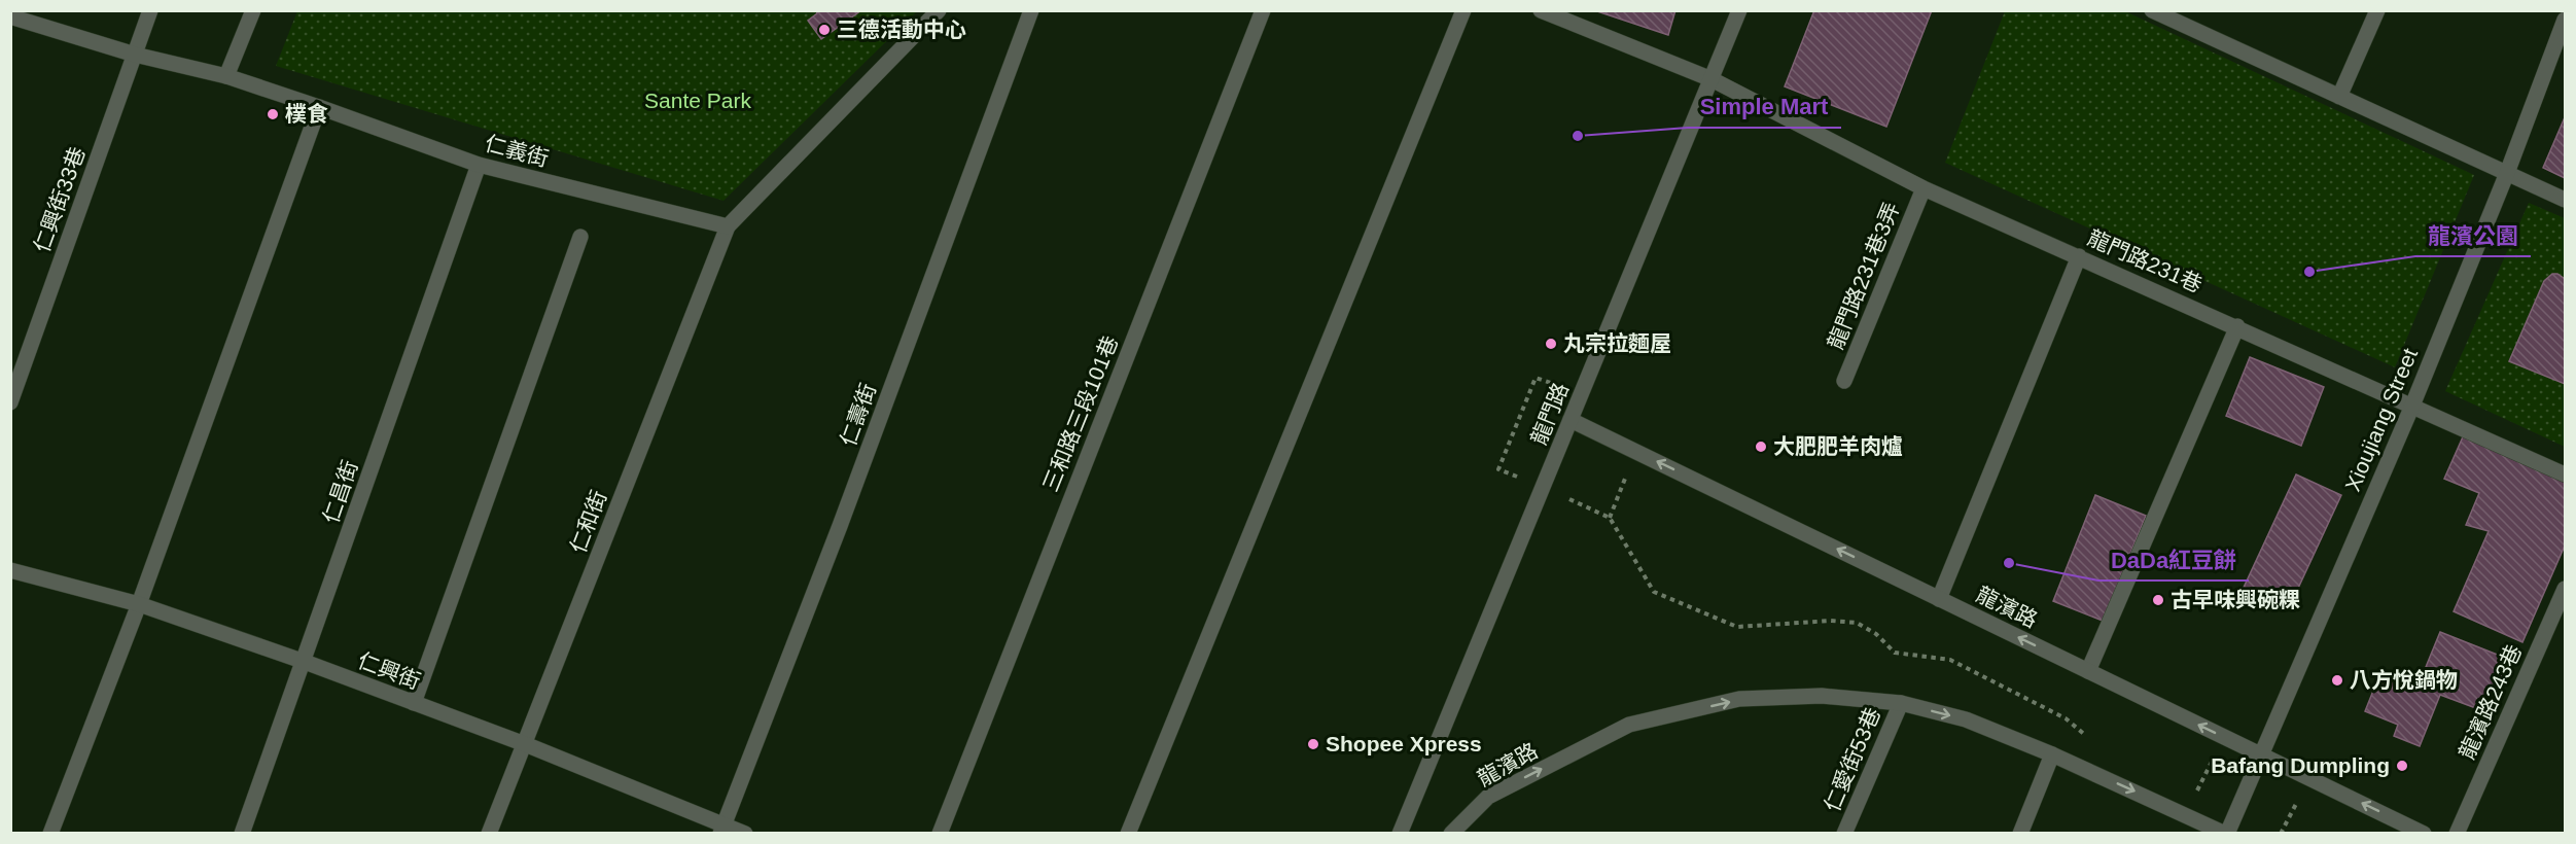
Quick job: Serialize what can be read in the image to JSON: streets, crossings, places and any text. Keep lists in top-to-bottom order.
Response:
{
  "streets": {
    "street": [
      "仁義街",
      "仁興街33巷",
      "龍門路231巷",
      "龍門路231巷3弄",
      "三和路三段101巷",
      "龍門路",
      "仁壽街",
      "Xioujiang Street",
      "仁昌街",
      "仁和街",
      "龍濱路",
      "仁興街",
      "龍濱路243巷",
      "仁愛街53巷"
    ]
  },
  "crossings": [
    ["仁義街", "仁興街33巷"],
    ["仁義街", "仁昌街"],
    ["仁義街", "仁和街"],
    ["龍門路231巷", "龍門路231巷3弄"],
    ["龍門路231巷", "龍門路"],
    ["龍門路231巷", "Xioujiang Street"],
    ["龍門路", "龍濱路"],
    ["仁壽街", "仁興街"],
    ["Xioujiang Street", "龍濱路"],
    ["仁昌街", "仁興街"],
    ["仁和街", "仁興街"],
    ["龍濱路", "仁愛街53巷"]
  ],
  "parks": ["Sante Park"],
  "places": [
    "三德活動中心",
    "樸食",
    "Simple Mart",
    "龍濱公園",
    "丸宗拉麵屋",
    "大肥肥羊肉爐",
    "DaDa紅豆餅",
    "古早味興碗粿",
    "八方悅鍋物",
    "Shopee Xpress",
    "Bafang Dumpling"
  ]
}
